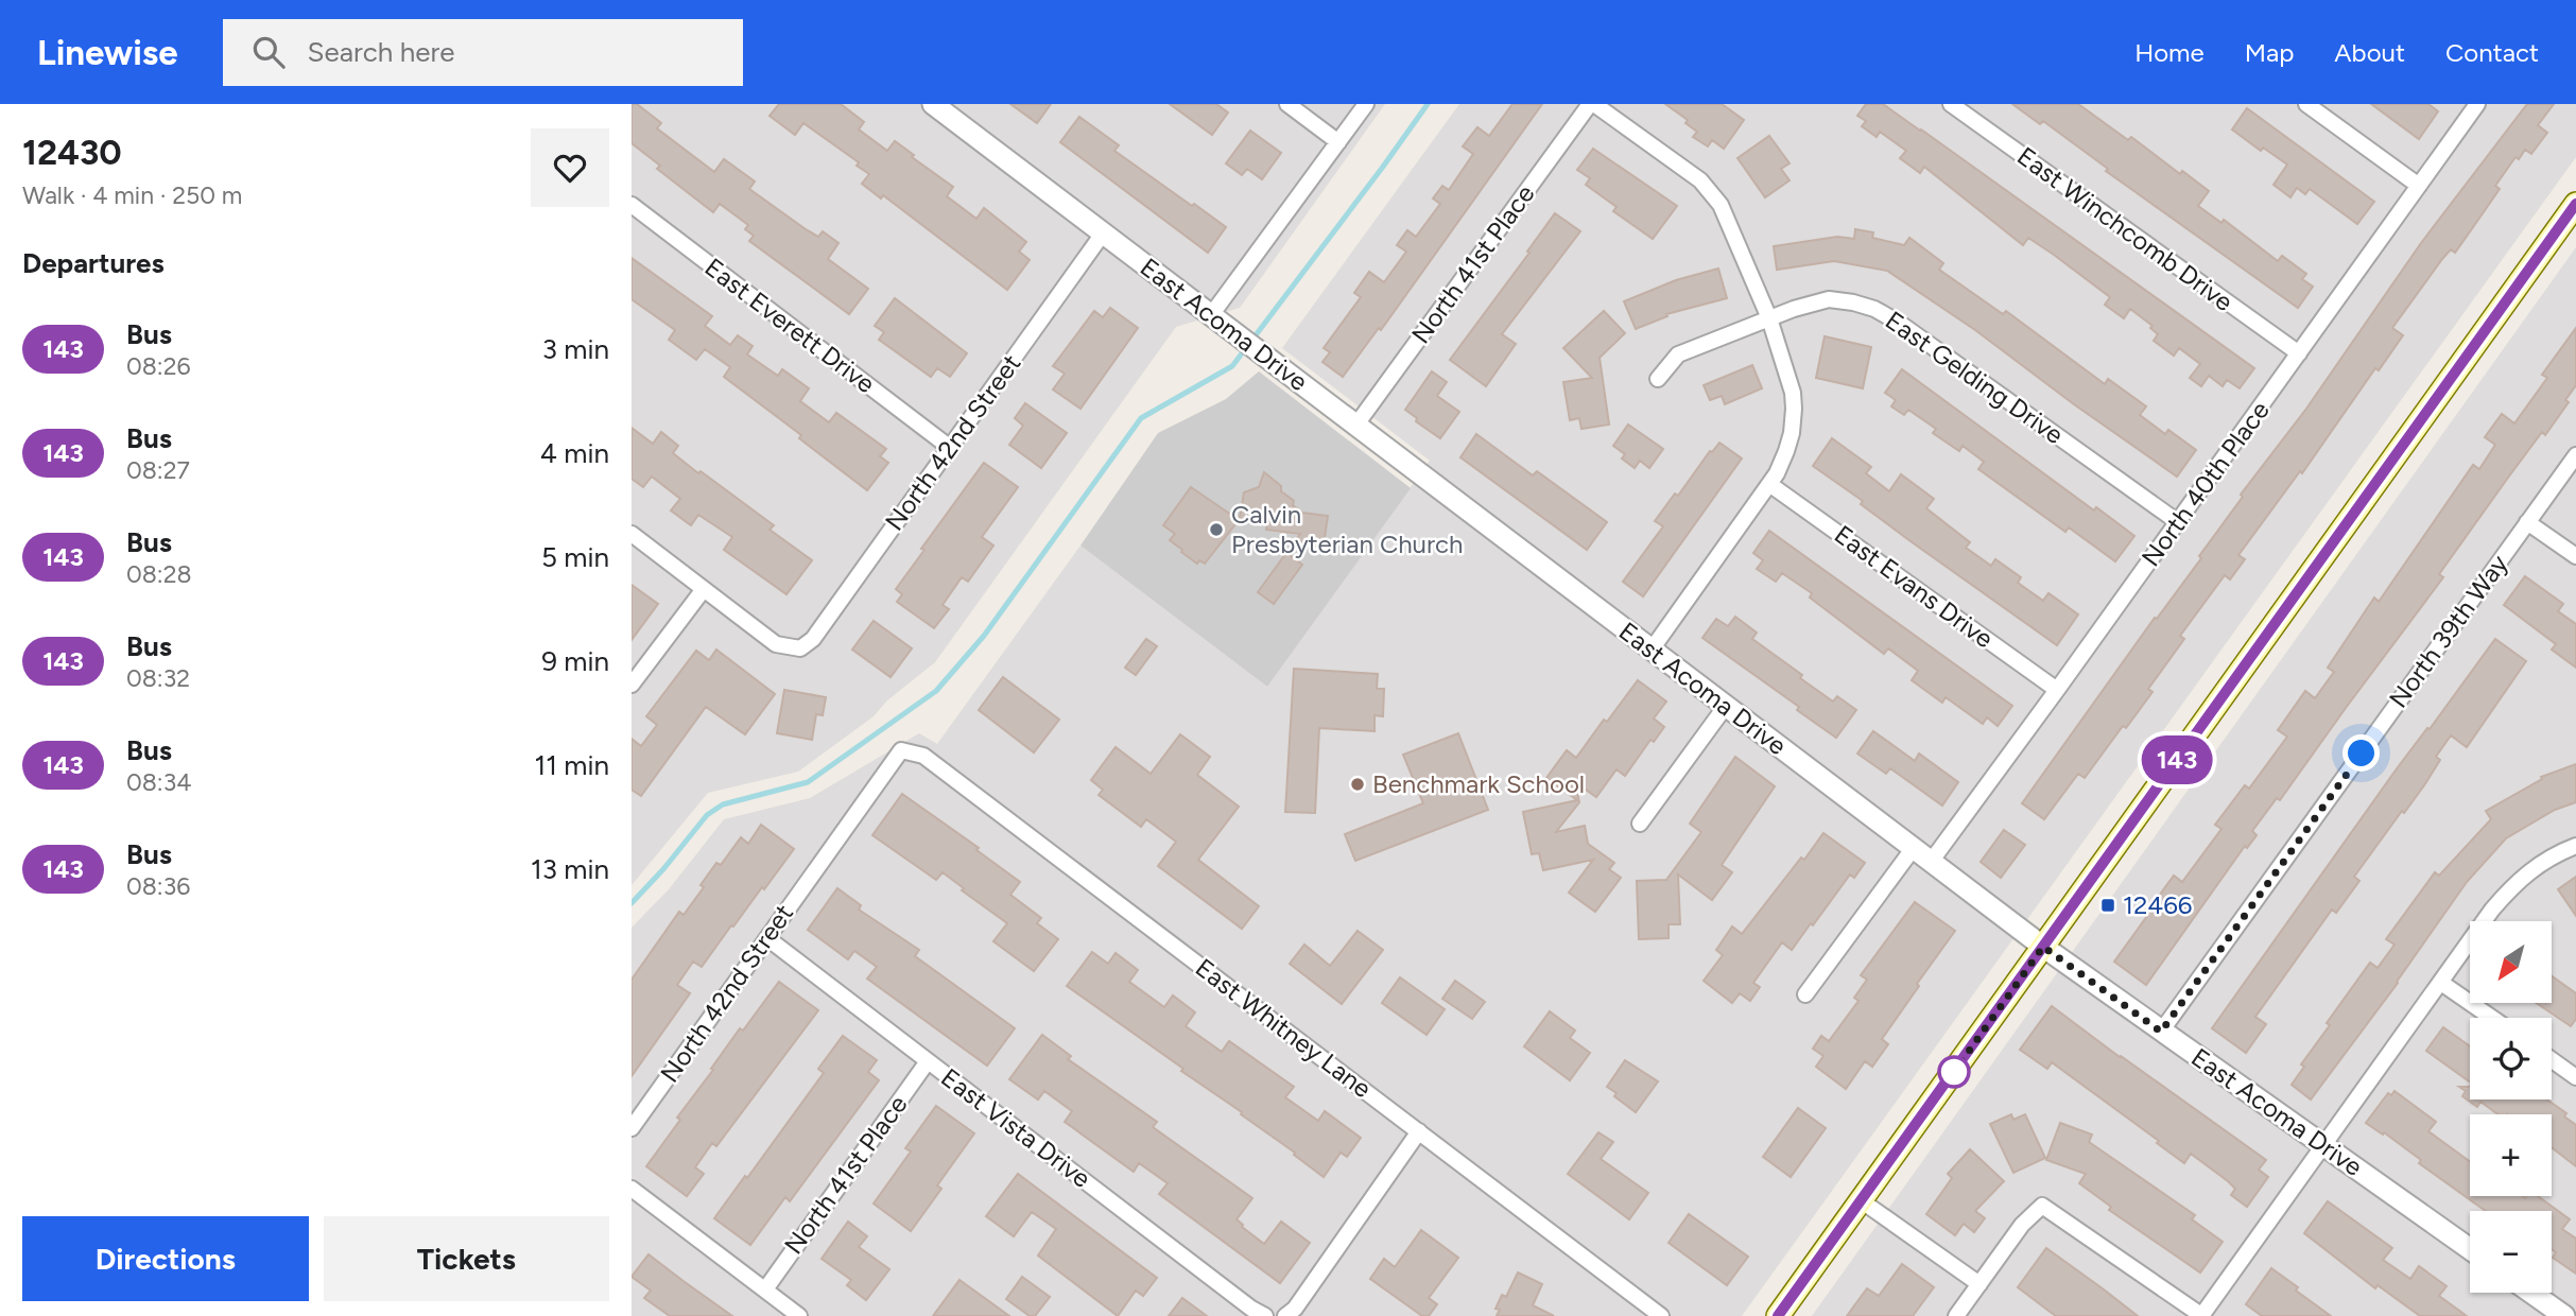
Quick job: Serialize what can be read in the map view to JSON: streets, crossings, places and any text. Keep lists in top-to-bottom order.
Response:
{
  "streets": {
    "street": [
      "East Winchcomb Drive",
      "North 41st Place",
      "East Acoma Drive",
      "East Everett Drive",
      "East Gelding Drive",
      "North 42nd Street",
      "North 40th Place",
      "East Evans Drive",
      "North 39th Way",
      "East Whitney Lane",
      "East Vista Drive"
    ]
  },
  "crossings": [
    ["East Winchcomb Drive", "North 40th Place"],
    ["North 41st Place", "East Acoma Drive"],
    ["North 41st Place", "East Vista Drive"],
    ["East Acoma Drive", "North 42nd Street"],
    ["East Acoma Drive", "North 40th Place"],
    ["East Acoma Drive", "North 39th Way"],
    ["East Everett Drive", "North 42nd Street"],
    ["East Gelding Drive", "North 40th Place"],
    ["North 42nd Street", "East Whitney Lane"],
    ["North 42nd Street", "East Vista Drive"],
    ["North 40th Place", "East Evans Drive"]
  ],
  "places": {
    "other": ["Calvin Presbyterian Church", "Benchmark School"],
    "transit": ["12466"]
  },
  "lines": ["bus line 143"],
  "north": "bottom left",
  "page": {
    "header": "Linewise",
    "search": "Search here",
    "nav": [
      "Home",
      "Map",
      "About",
      "Contact"
    ],
    "heading": [
      ["12430", "Walk · 4 min · 250 m"],
      "Departures"
    ],
    "on_map": "143",
    "list": [
      {
        "mark": "143",
        "name": "Bus",
        "note": "08:26",
        "value": "3 min"
      },
      {
        "mark": "143",
        "name": "Bus",
        "note": "08:27",
        "value": "4 min"
      },
      {
        "mark": "143",
        "name": "Bus",
        "note": "08:28",
        "value": "5 min"
      },
      {
        "mark": "143",
        "name": "Bus",
        "note": "08:32",
        "value": "9 min"
      },
      {
        "mark": "143",
        "name": "Bus",
        "note": "08:34",
        "value": "11 min"
      },
      {
        "mark": "143",
        "name": "Bus",
        "note": "08:36",
        "value": "13 min"
      }
    ],
    "map_buttons": ["+", "−"],
    "buttons": ["Directions", "Tickets"]
  }
}
